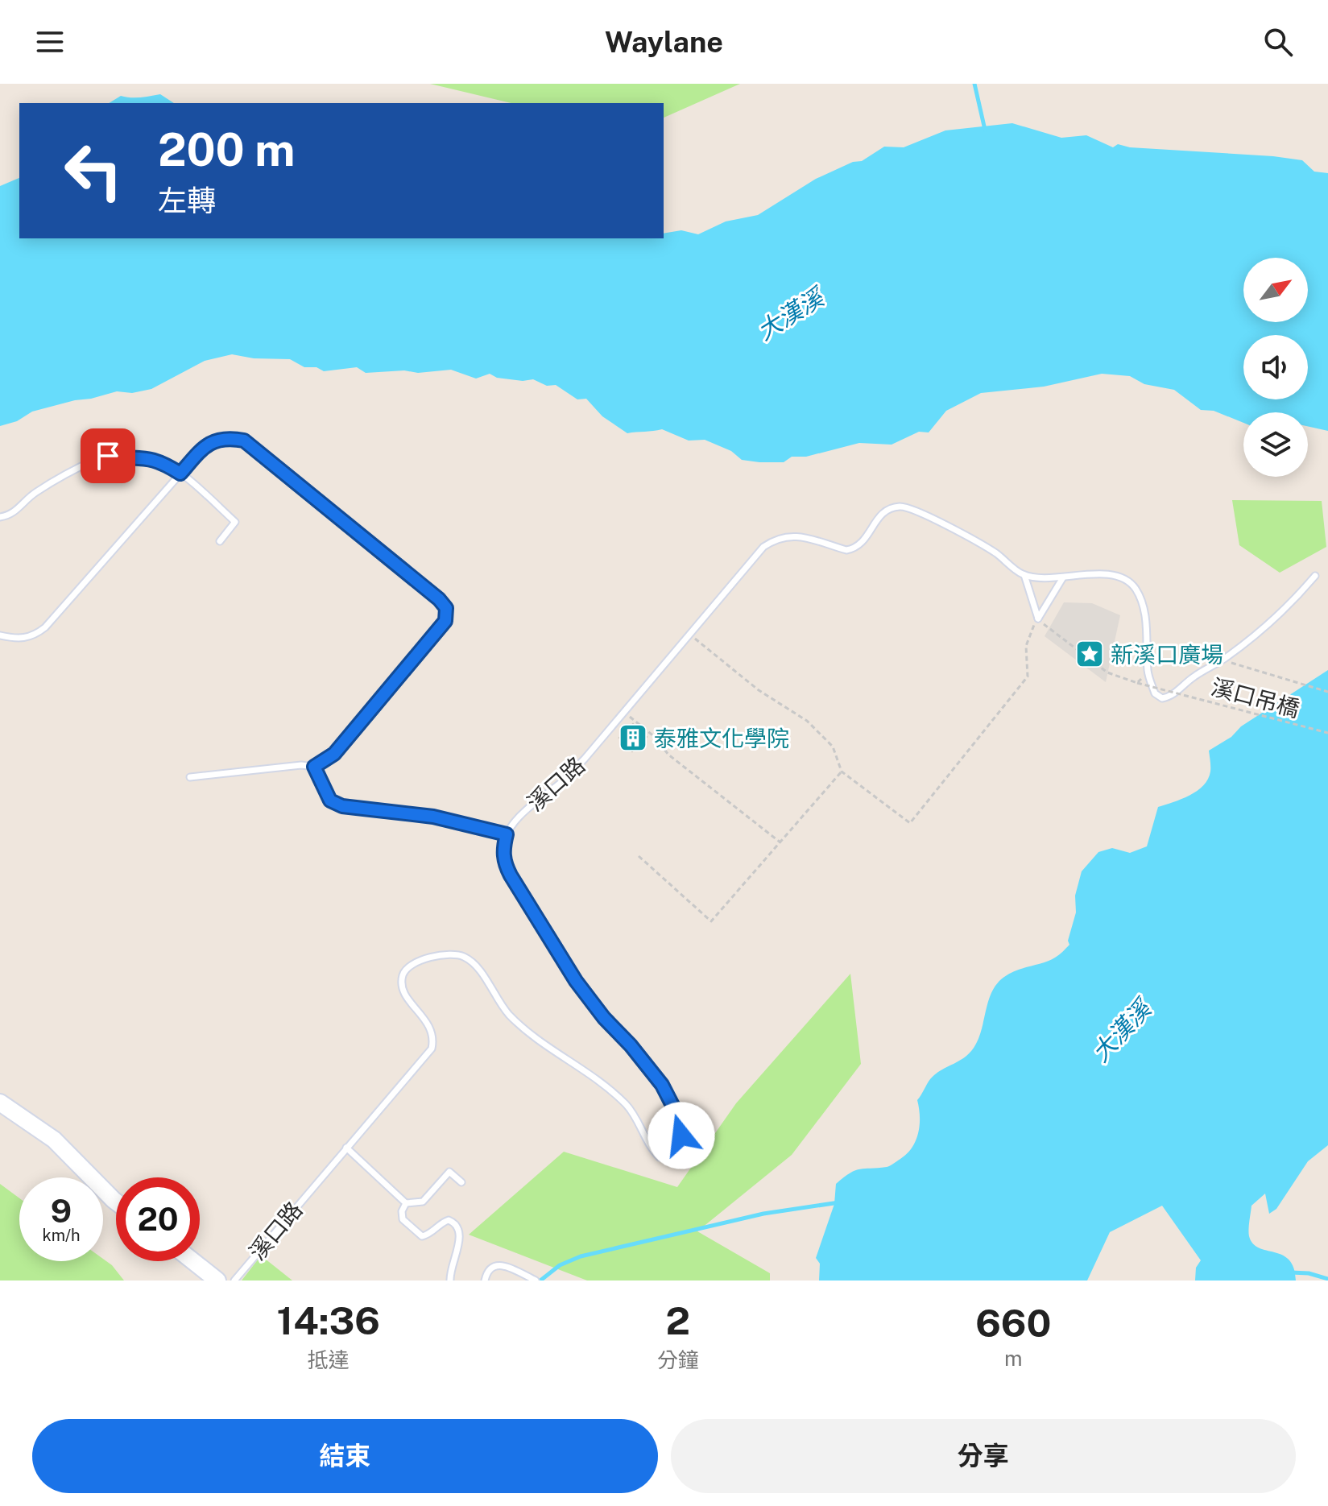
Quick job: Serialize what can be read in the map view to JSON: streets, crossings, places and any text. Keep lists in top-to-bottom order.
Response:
{
  "streets": {
    "lane": ["溪口路"],
    "path": ["溪口吊橋"]
  },
  "water": ["大漢溪"],
  "places": {
    "place": ["新溪口廣場"],
    "building": ["泰雅文化學院"]
  },
  "north": "top right",
  "page": {
    "header": "Waylane",
    "turn": ["200 m", "左轉"],
    "speed": "9 km/h",
    "limit": "20",
    "eta": [
      "14:36",
      "抵達",
      "2",
      "分鐘",
      "660",
      "m"
    ],
    "buttons": ["結束", "分享"]
  }
}
